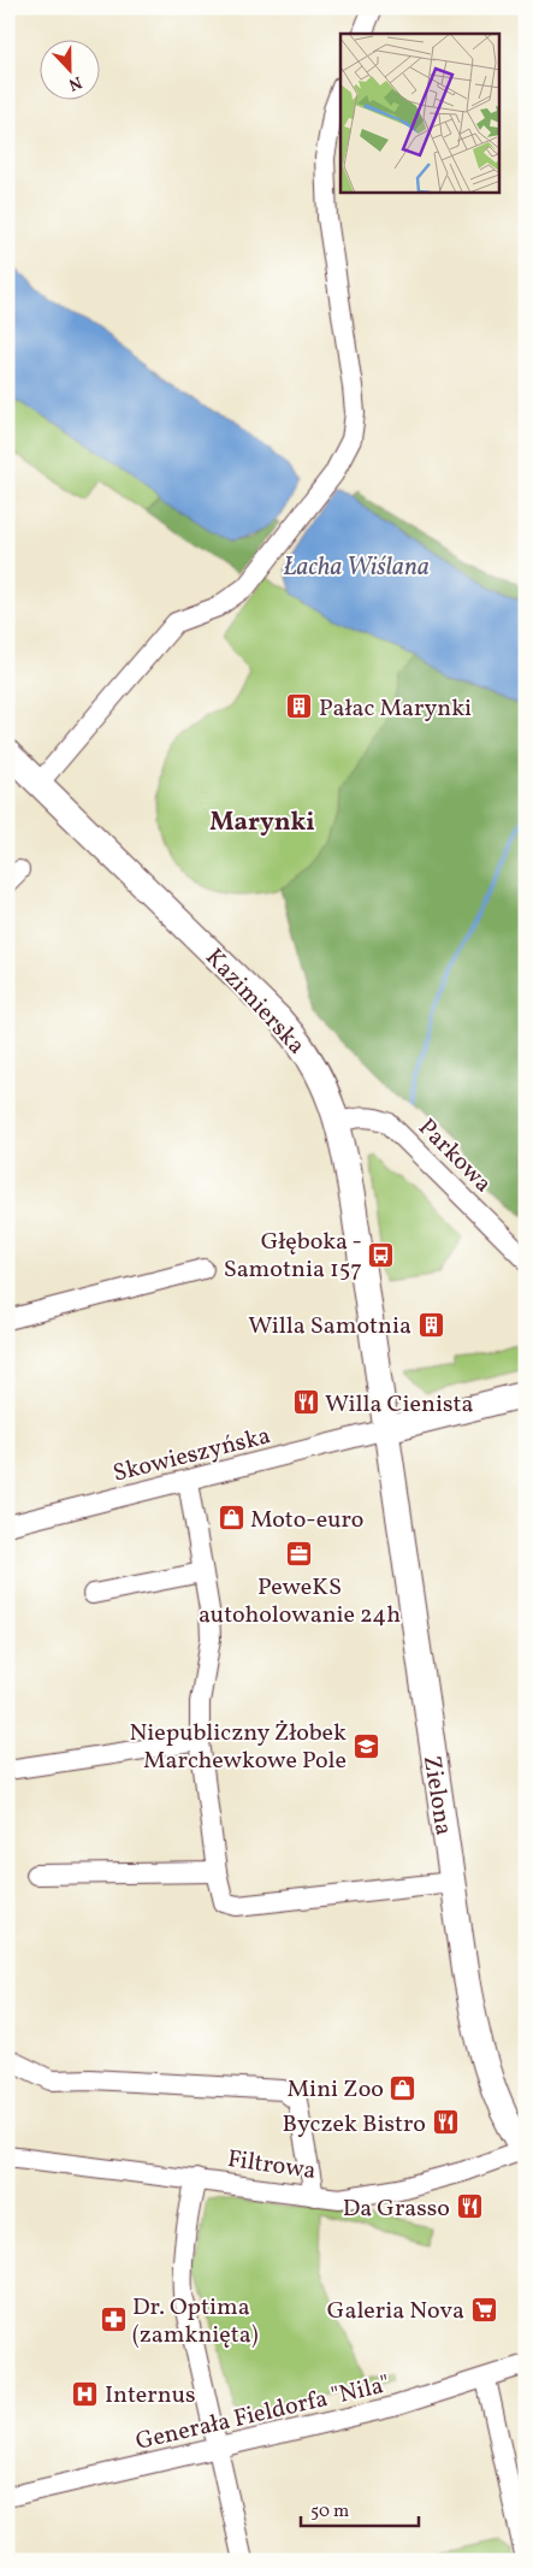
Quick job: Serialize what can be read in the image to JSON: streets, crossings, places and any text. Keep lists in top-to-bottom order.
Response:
{
  "streets": {
    "main road": ["Kazimierska", "Zielona"],
    "street": [
      "Parkowa",
      "Skowieszyńska",
      "Filtrowa",
      "Generała Fieldorfa \"Nila\""
    ]
  },
  "crossings": [
    ["Kazimierska", "Parkowa"],
    ["Kazimierska", "Skowieszyńska"],
    ["Kazimierska", "Zielona"],
    ["Skowieszyńska", "Zielona"],
    ["Zielona", "Filtrowa"]
  ],
  "districts": ["Marynki"],
  "water": ["Łacha Wiślana"],
  "places": {
    "building": ["Pałac Marynki", "Willa Samotnia"],
    "bus stop": ["Głęboka - Samotnia 157"],
    "restaurant": ["Willa Cienista", "Byczek Bistro", "Da Grasso"],
    "shop": ["Moto-euro", "Mini Zoo"],
    "office": ["PeweKS autoholowanie 24h"],
    "school or university": ["Niepubliczny Żłobek Marchewkowe Pole"],
    "supermarket": ["Galeria Nova"],
    "pharmacy": ["Dr. Optima (zamknięta)"],
    "hospital": ["Internus"]
  },
  "scale_bar": "50 m",
  "north": "bottom"
}
